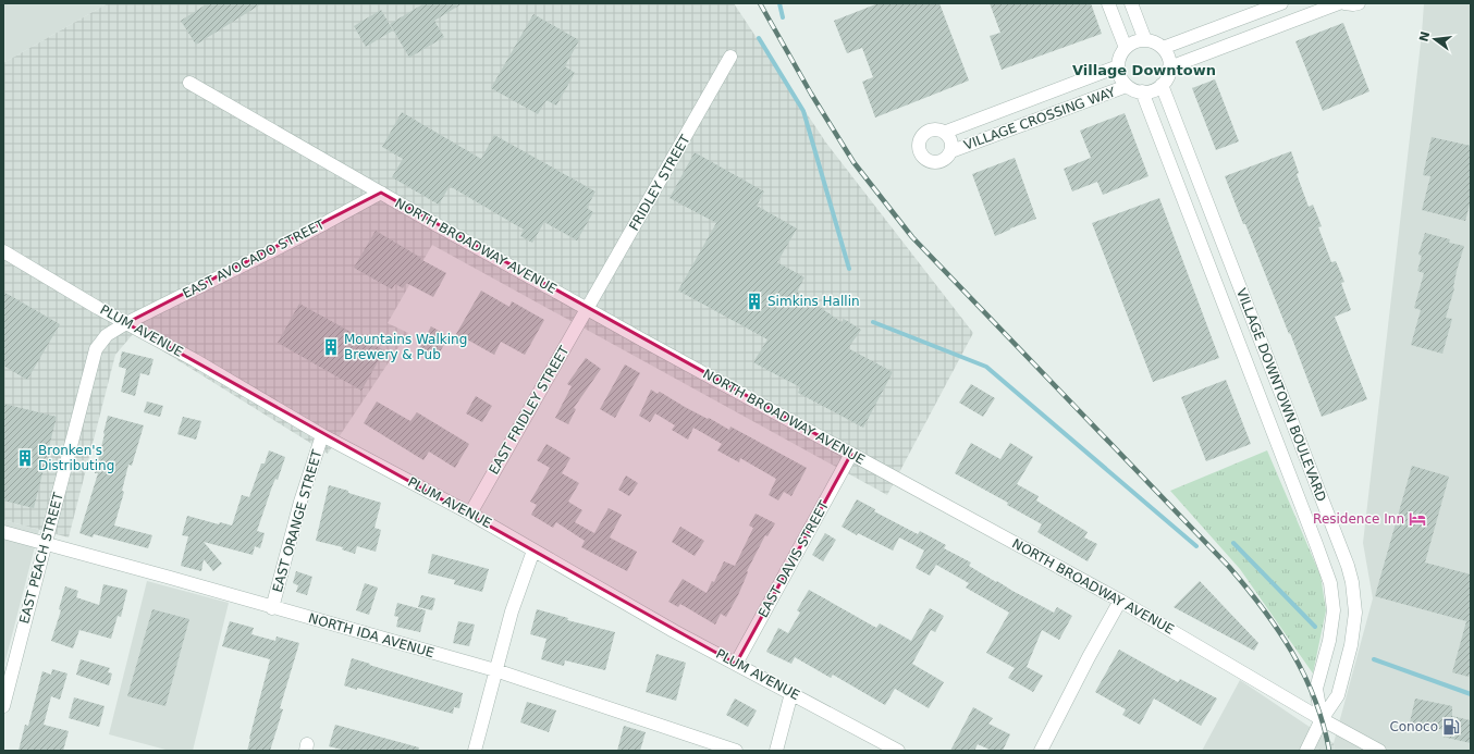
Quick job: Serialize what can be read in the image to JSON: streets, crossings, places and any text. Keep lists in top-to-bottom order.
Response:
{
  "streets": {
    "street": [
      "VILLAGE CROSSING WAY",
      "FRIDLEY STREET",
      "NORTH BROADWAY AVENUE",
      "EAST AVOCADO STREET",
      "PLUM AVENUE",
      "VILLAGE DOWNTOWN BOULEVARD",
      "EAST FRIDLEY STREET",
      "EAST ORANGE STREET",
      "EAST PEACH STREET",
      "EAST DAVIS STREET",
      "NORTH IDA AVENUE"
    ]
  },
  "crossings": [
    ["VILLAGE CROSSING WAY", "VILLAGE DOWNTOWN BOULEVARD"],
    ["FRIDLEY STREET", "NORTH BROADWAY AVENUE"],
    ["FRIDLEY STREET", "EAST FRIDLEY STREET"],
    ["NORTH BROADWAY AVENUE", "EAST AVOCADO STREET"],
    ["NORTH BROADWAY AVENUE", "VILLAGE DOWNTOWN BOULEVARD"],
    ["NORTH BROADWAY AVENUE", "EAST FRIDLEY STREET"],
    ["NORTH BROADWAY AVENUE", "EAST DAVIS STREET"],
    ["EAST AVOCADO STREET", "PLUM AVENUE"],
    ["EAST AVOCADO STREET", "EAST PEACH STREET"],
    ["PLUM AVENUE", "EAST FRIDLEY STREET"],
    ["PLUM AVENUE", "EAST ORANGE STREET"],
    ["PLUM AVENUE", "EAST PEACH STREET"],
    ["PLUM AVENUE", "EAST DAVIS STREET"],
    ["EAST ORANGE STREET", "NORTH IDA AVENUE"],
    ["EAST PEACH STREET", "NORTH IDA AVENUE"]
  ],
  "districts": ["Village Downtown"],
  "places": {
    "building": ["Simkins Hallin", "Mountains Walking Brewery & Pub", "Bronken's Distributing"],
    "hotel": ["Residence Inn"],
    "fuel station": ["Conoco"]
  },
  "north": "left"
}
